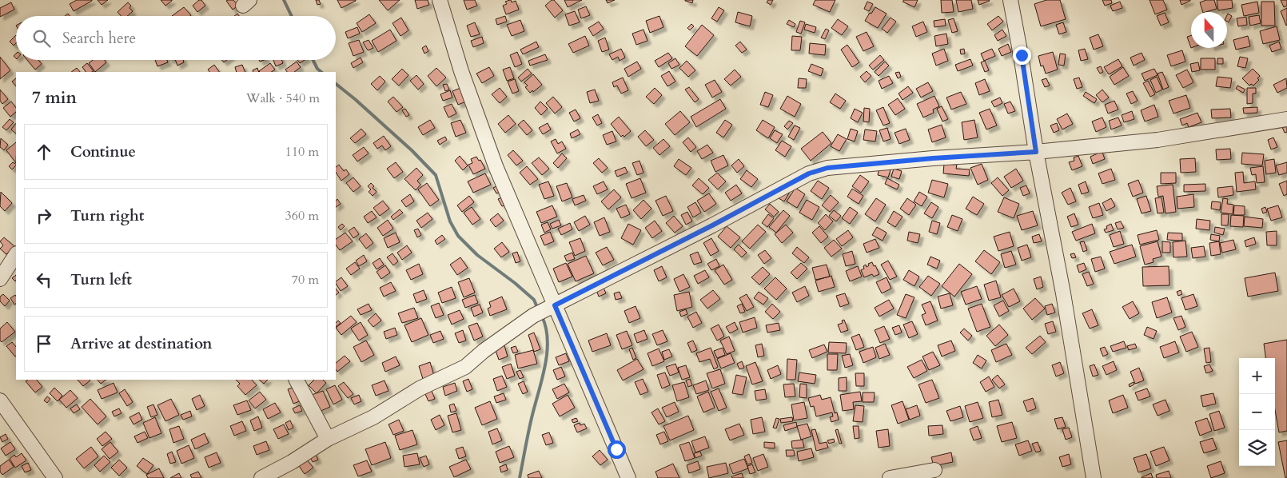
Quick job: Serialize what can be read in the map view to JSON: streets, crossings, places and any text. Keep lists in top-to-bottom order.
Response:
{
  "north": "top",
  "page": {
    "search": "Search here",
    "heading": ["7 min", "Walk · 540 m"],
    "list": [
      ["Continue", "110 m"],
      ["Turn right", "360 m"],
      ["Turn left", "70 m"],
      "Arrive at destination"
    ],
    "map_buttons": ["+", "−"]
  }
}
